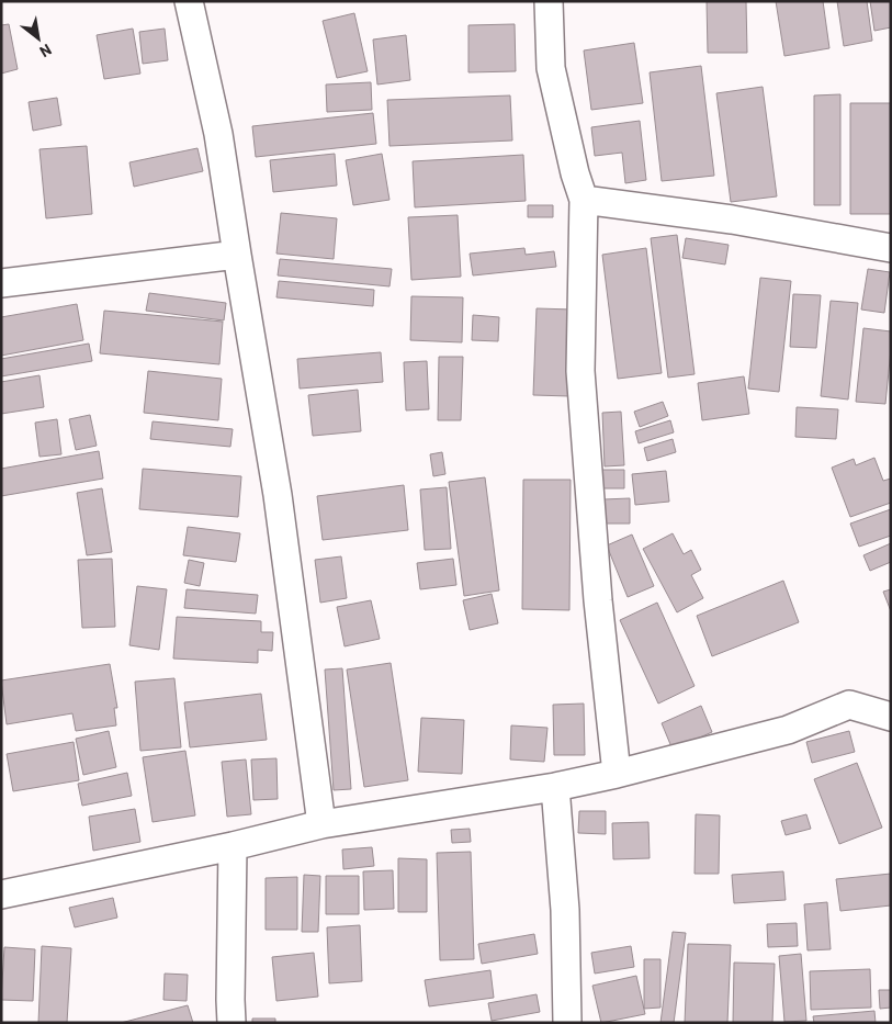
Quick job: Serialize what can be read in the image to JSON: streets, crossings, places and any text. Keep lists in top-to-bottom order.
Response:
{
  "north": "bottom right"
}
